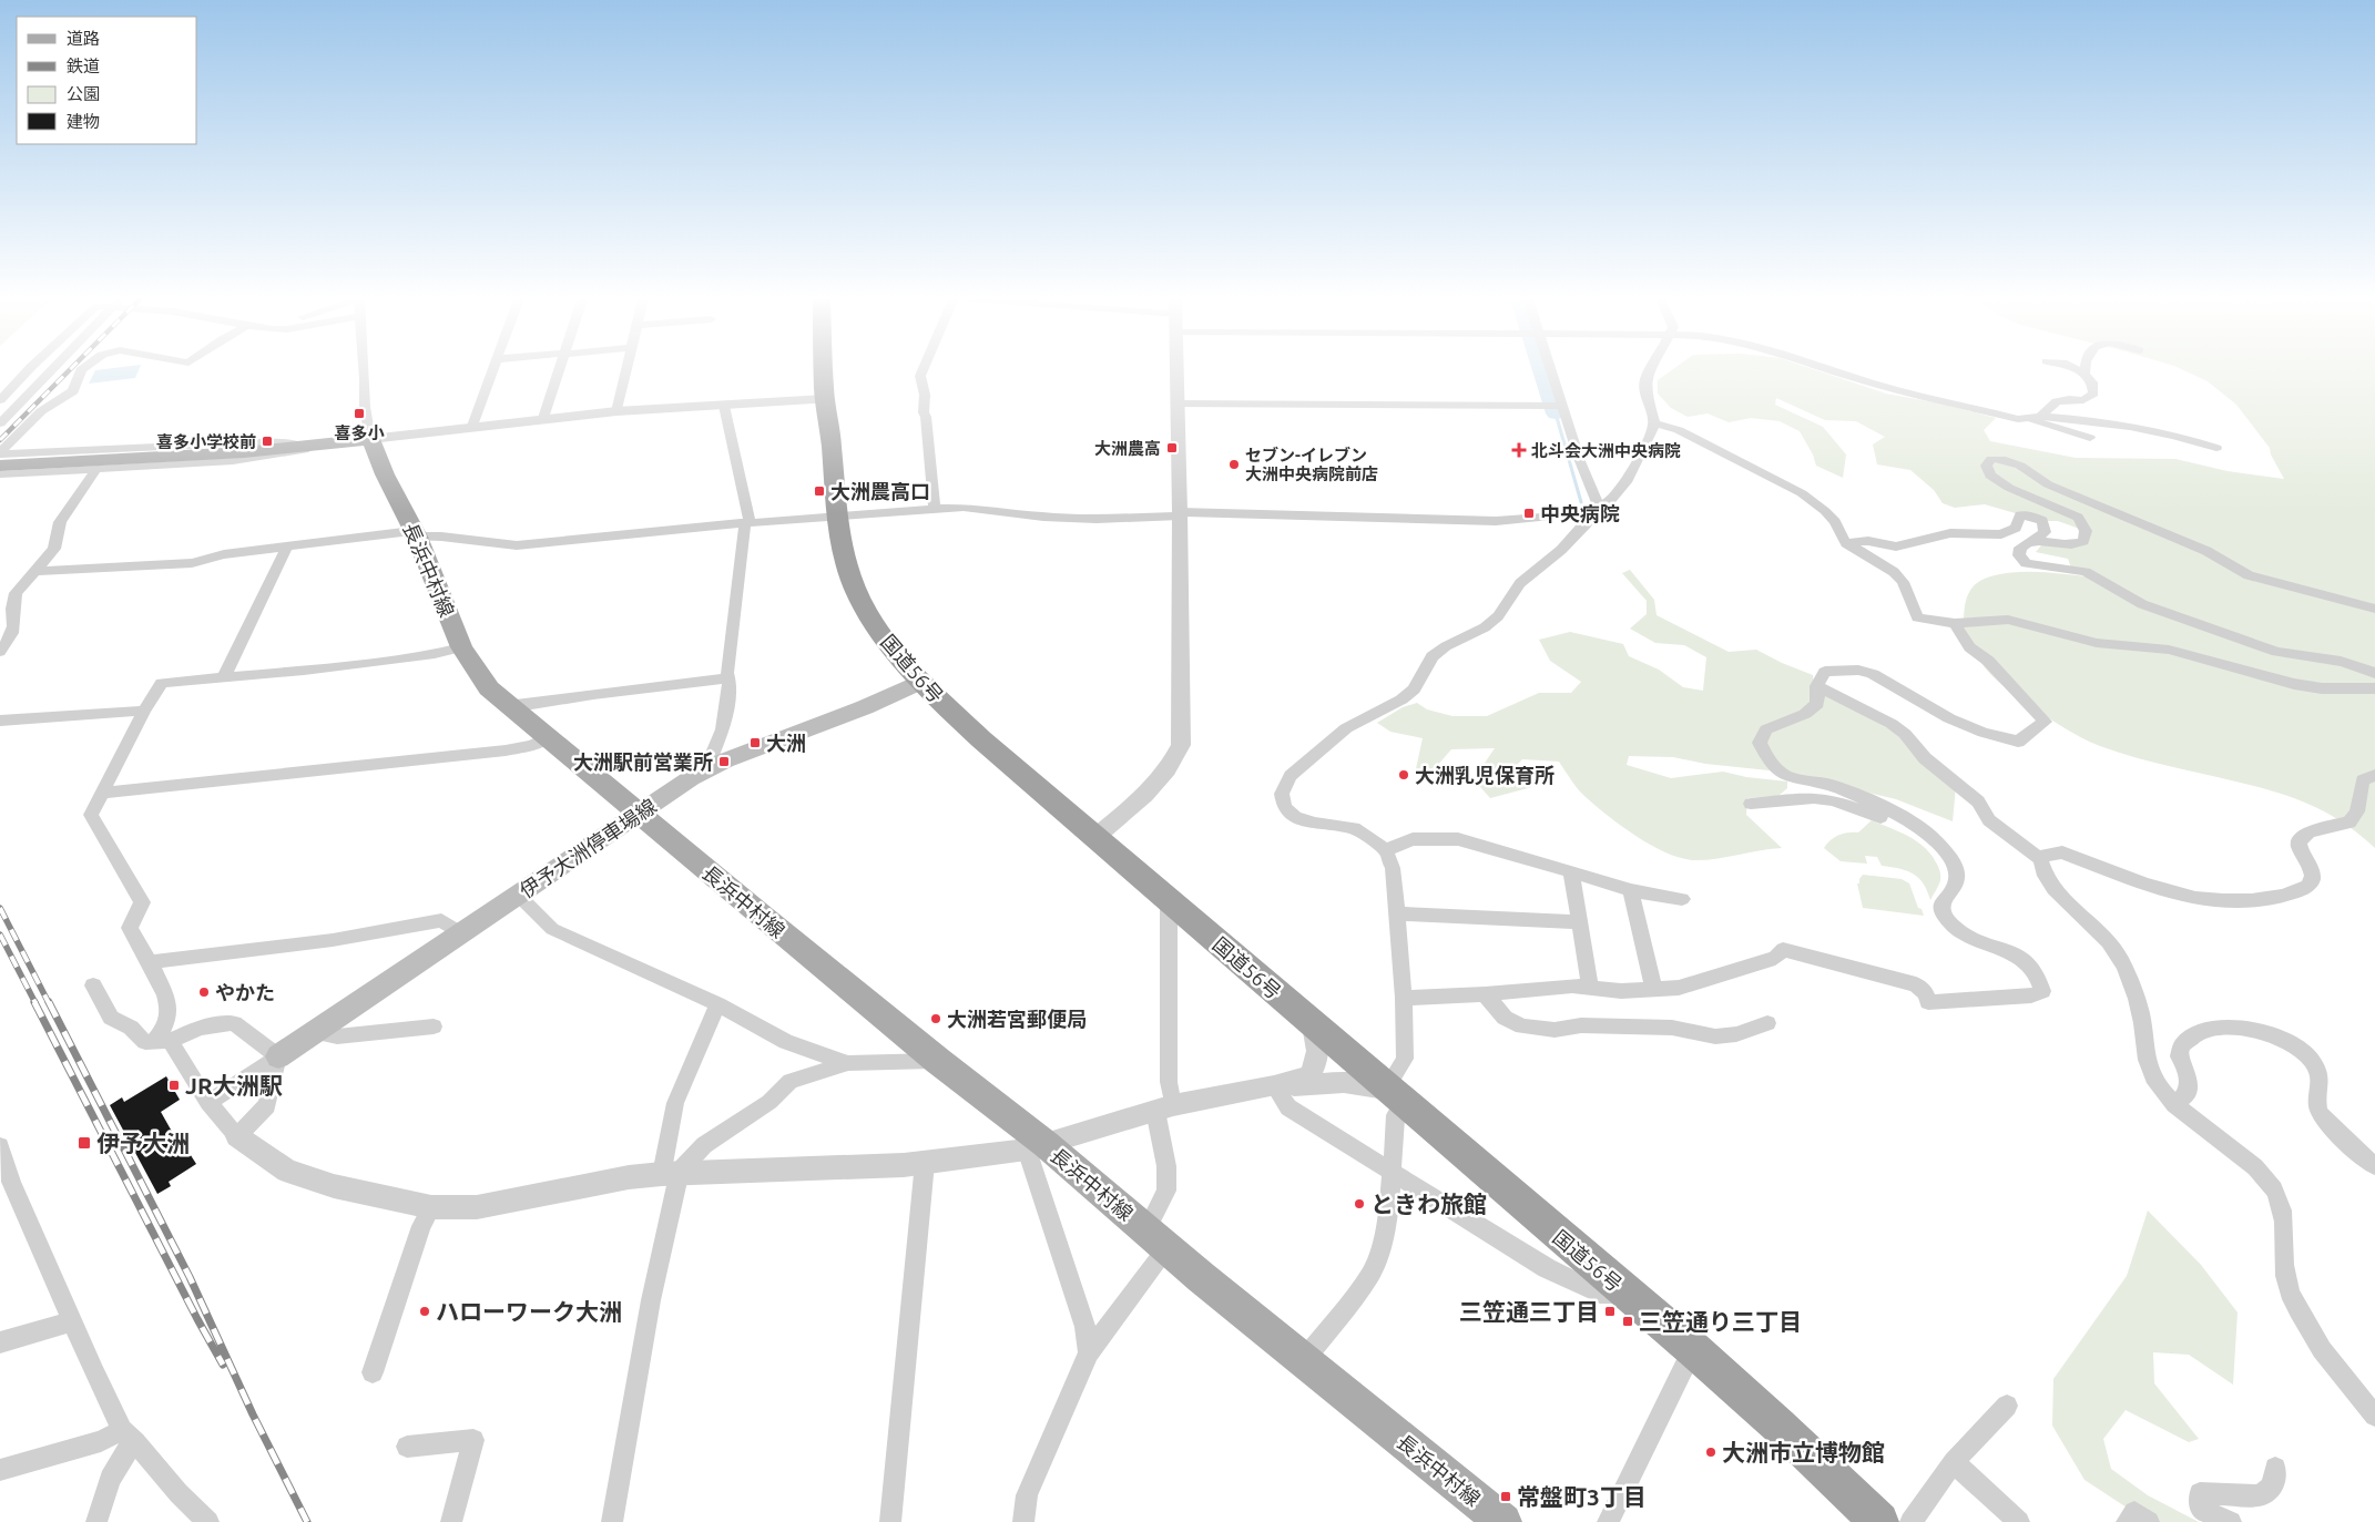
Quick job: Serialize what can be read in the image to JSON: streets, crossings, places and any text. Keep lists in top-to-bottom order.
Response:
{
  "streets": {
    "highway": ["国道56号"],
    "main road": ["長浜中村線", "伊予大洲停車場線"]
  },
  "crossings": [
    ["長浜中村線", "伊予大洲停車場線"],
    ["国道56号", "伊予大洲停車場線"]
  ],
  "places": {
    "transit": [
      "喜多小",
      "喜多小学校前",
      "大洲農高",
      "大洲農高口",
      "中央病院",
      "大洲",
      "大洲駅前営業所",
      "JR大洲駅",
      "伊予大洲",
      "三笠通三丁目",
      "三笠通り三丁目",
      "常盤町3丁目"
    ],
    "health": ["北斗会大洲中央病院"],
    "other": [
      "セブン-イレブン 大洲中央病院前店",
      "大洲乳児保育所",
      "やかた",
      "大洲若宮郵便局",
      "ときわ旅館",
      "ハローワーク大洲",
      "大洲市立博物館"
    ]
  },
  "legend": [
    "道路",
    "鉄道",
    "公園",
    "建物"
  ]
}
